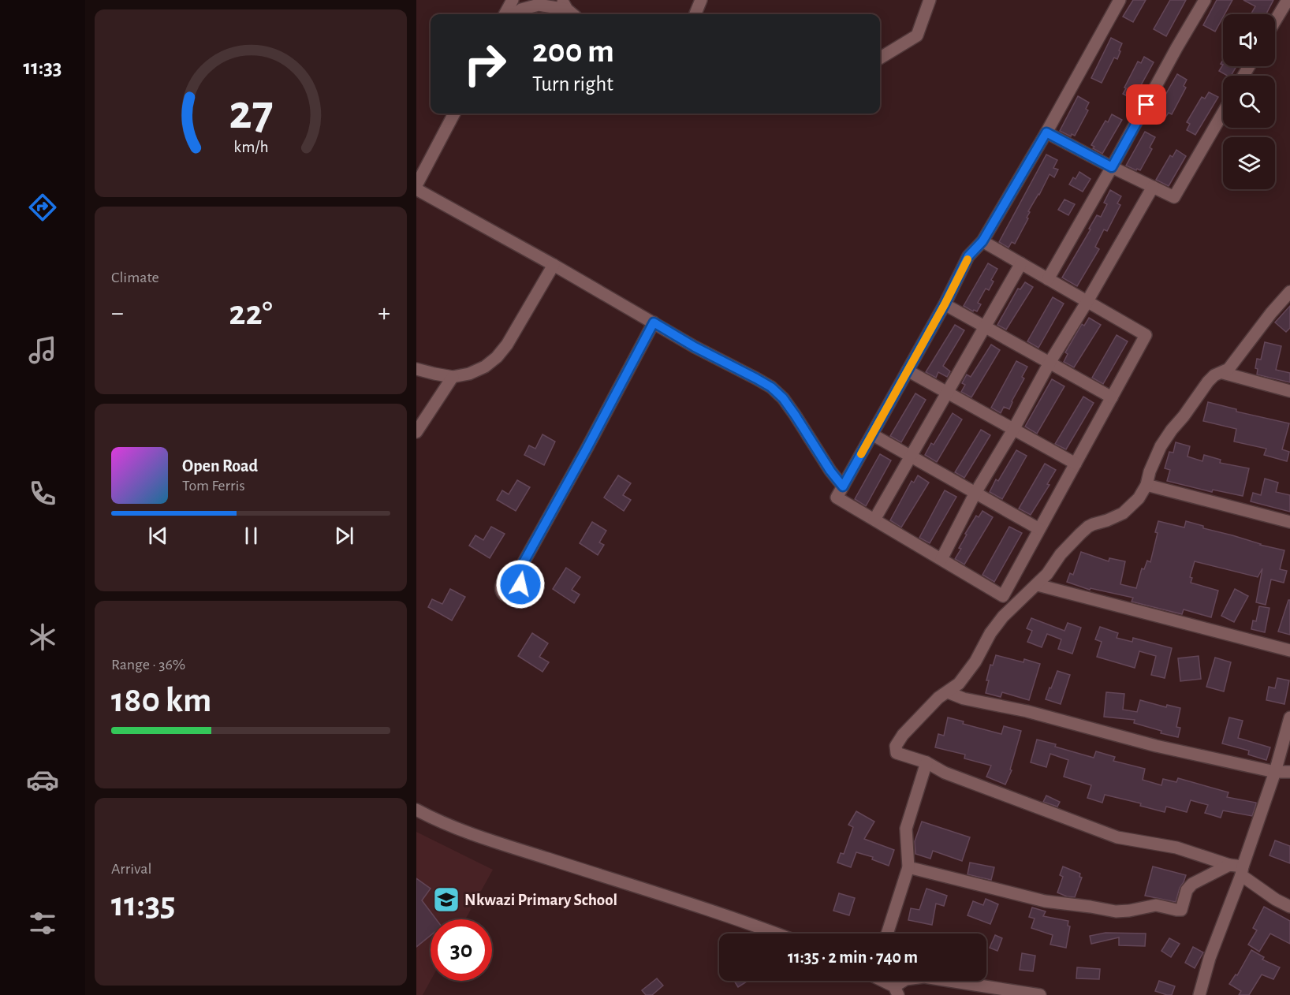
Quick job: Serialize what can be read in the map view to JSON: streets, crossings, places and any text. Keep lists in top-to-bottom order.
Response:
{
  "places": {
    "school or university": ["Nkwazi Primary School"]
  },
  "page": {
    "tabs": "11:33",
    "turn": ["200 m", "Turn right"],
    "tile": [
      "Climate",
      ["Range · 36%", "180 km"],
      ["Arrival", "11:35"]
    ],
    "heat": ["−", "22°", "+"],
    "song": ["Open Road", "Tom Ferris"],
    "limit": "30",
    "trip": "11:35 · 2 min · 740 m",
    "gauge": ["27", "km/h"]
  }
}
